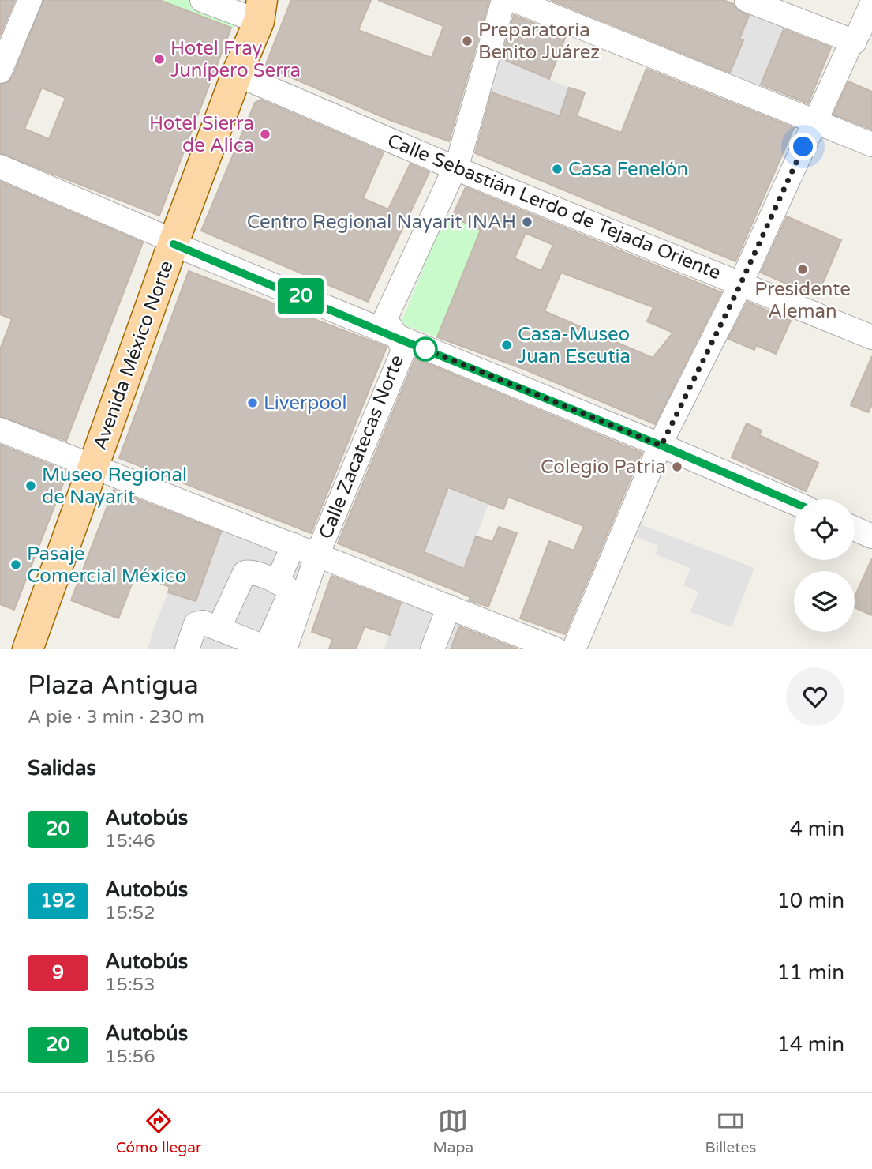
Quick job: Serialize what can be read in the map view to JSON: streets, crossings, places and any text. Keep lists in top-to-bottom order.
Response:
{
  "streets": {
    "main road": ["Avenida México Norte"],
    "street": ["Calle Sebastián Lerdo de Tejada Oriente", "Calle Zacatecas Norte"]
  },
  "crossings": [
    ["Calle Sebastián Lerdo de Tejada Oriente", "Avenida México Norte"],
    ["Calle Sebastián Lerdo de Tejada Oriente", "Calle Zacatecas Norte"]
  ],
  "places": [
    "Preparatoria Benito Juárez",
    "Hotel Fray Junípero Serra",
    "Hotel Sierra de Alica",
    "Casa Fenelón",
    "Centro Regional Nayarit INAH",
    "Presidente Aleman",
    "Casa-Museo Juan Escutia",
    "Liverpool",
    "Colegio Patria",
    "Museo Regional de Nayarit",
    "Pasaje Comercial México"
  ],
  "lines": ["bus line 20"],
  "page": {
    "on_map": "20",
    "heading": [
      ["Plaza Antigua", "A pie · 3 min · 230 m"],
      "Salidas"
    ],
    "list": [
      {
        "mark": "20",
        "name": "Autobús",
        "note": "15:46",
        "value": "4 min"
      },
      {
        "mark": "192",
        "name": "Autobús",
        "note": "15:52",
        "value": "10 min"
      },
      {
        "mark": "9",
        "name": "Autobús",
        "note": "15:53",
        "value": "11 min"
      },
      {
        "mark": "20",
        "name": "Autobús",
        "note": "15:56",
        "value": "14 min"
      }
    ],
    "tabs": ["Cómo llegar", "Mapa", "Billetes"]
  }
}
